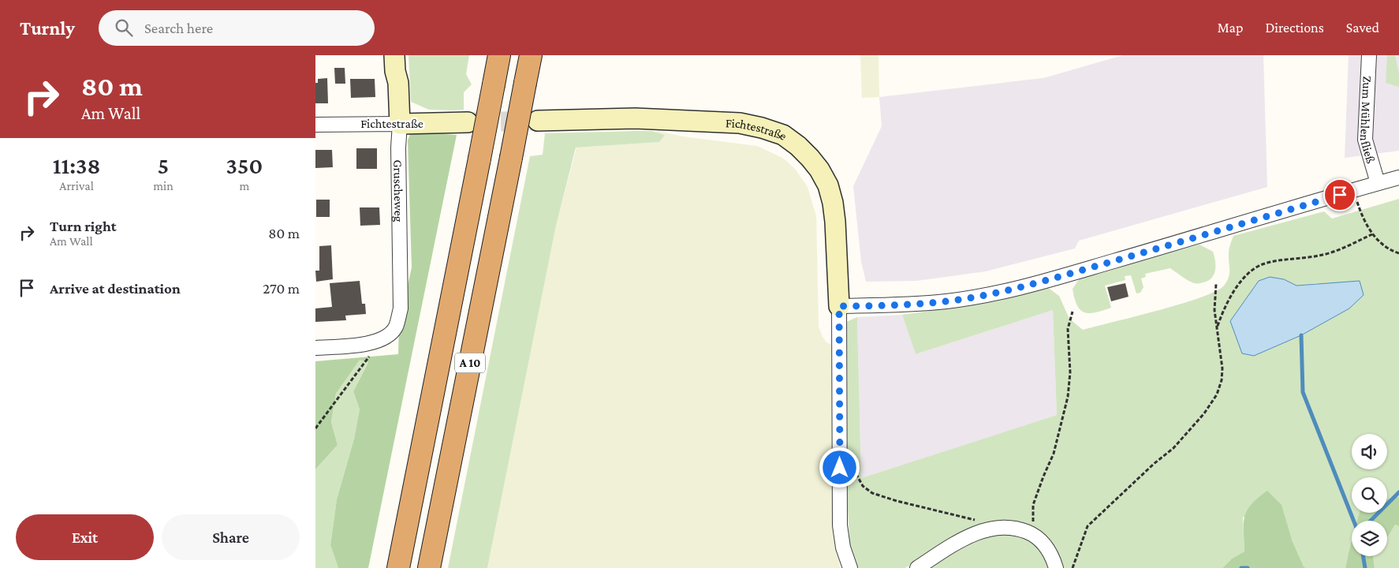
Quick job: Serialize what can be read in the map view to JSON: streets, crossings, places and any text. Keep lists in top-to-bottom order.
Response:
{
  "streets": {
    "highway": ["A 10"],
    "street": ["Zum Mühlenfließ", "Fichtestraße", "Gruscheweg"]
  },
  "crossings": [
    ["Fichtestraße", "Gruscheweg"]
  ],
  "page": {
    "header": "Turnly",
    "search": "Search here",
    "nav": ["Map", "Directions", "Saved"],
    "turn": ["80 m", "Am Wall"],
    "eta": [
      "11:38",
      "Arrival",
      "5",
      "min",
      "350",
      "m"
    ],
    "list": [
      {
        "name": "Turn right",
        "note": "Am Wall",
        "value": "80 m"
      },
      {
        "name": "Arrive at destination",
        "value": "270 m"
      }
    ],
    "buttons": ["Exit", "Share"]
  }
}
